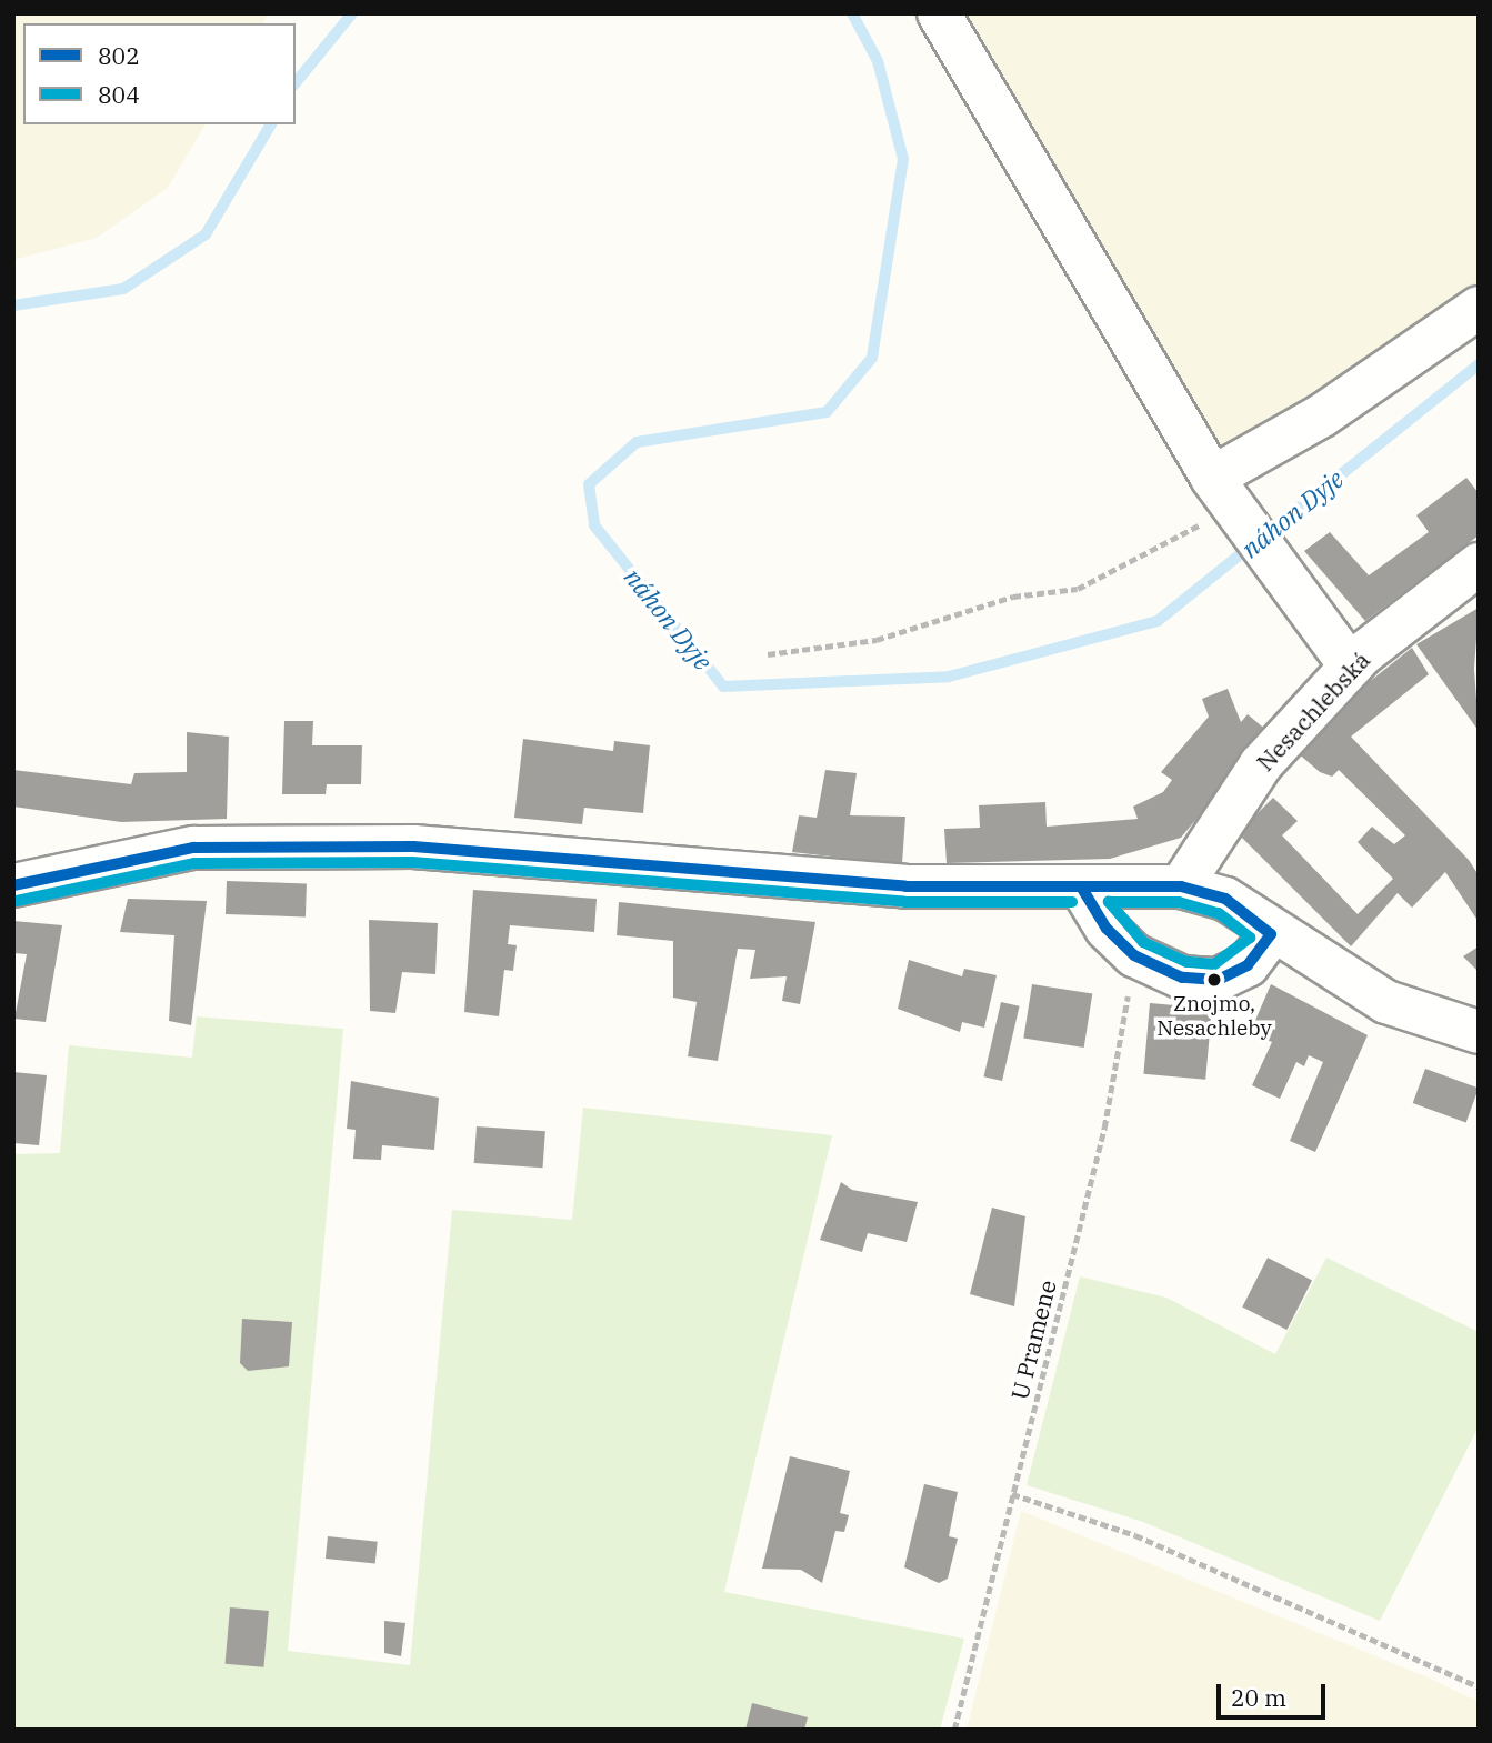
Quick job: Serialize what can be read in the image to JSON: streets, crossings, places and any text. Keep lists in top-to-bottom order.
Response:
{
  "streets": {
    "street": ["Nesachlebská"],
    "path": ["U Pramene"]
  },
  "water": ["náhon Dyje"],
  "places": ["Znojmo, Nesachleby"],
  "lines": ["transit line 802", "transit line 804"],
  "legend": ["802", "804"],
  "scale_bar": "20 m"
}
